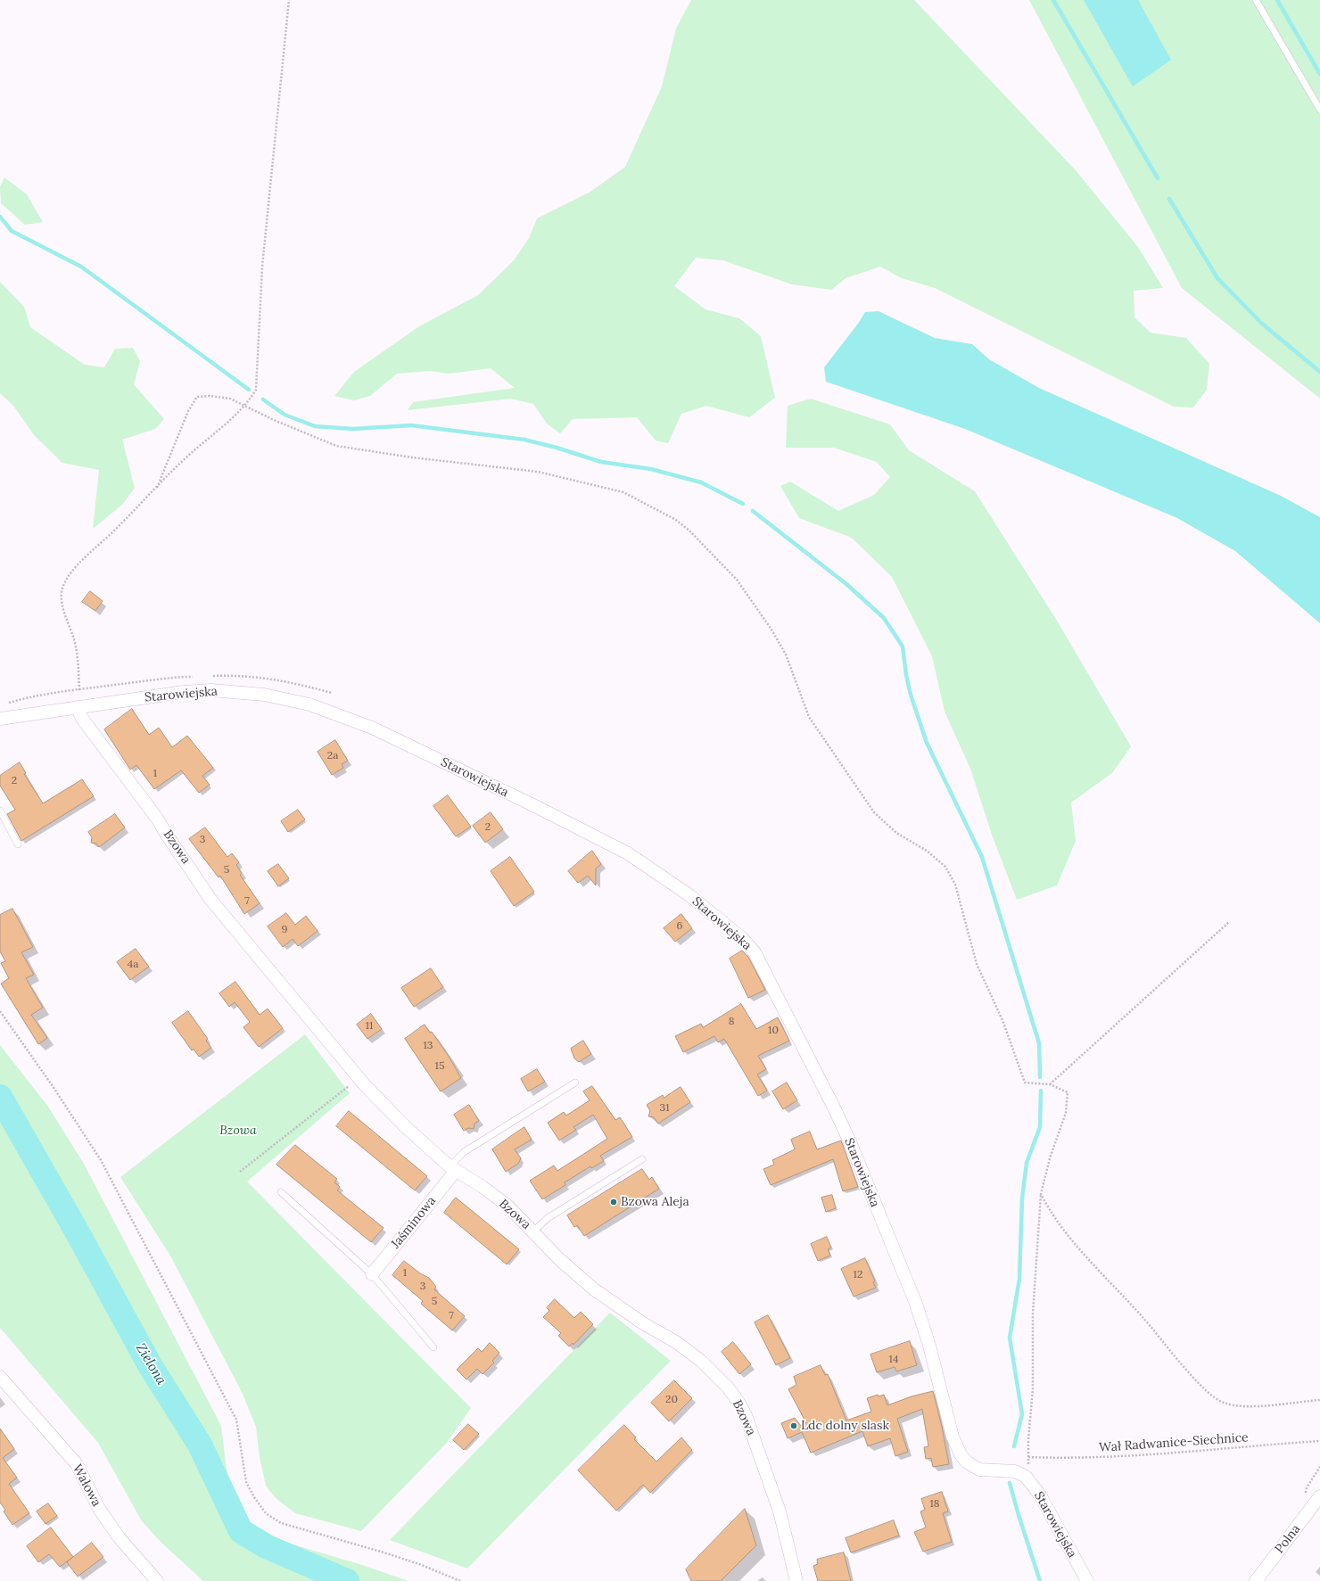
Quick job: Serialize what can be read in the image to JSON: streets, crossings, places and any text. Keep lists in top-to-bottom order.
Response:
{
  "streets": {
    "street": [
      "Starowiejska",
      "Bzowa",
      "Jaśminowa",
      "Wałowa",
      "Polna"
    ],
    "path": ["Wał Radwanice-Siechnice"]
  },
  "crossings": [
    ["Starowiejska", "Bzowa"],
    ["Bzowa", "Jaśminowa"]
  ],
  "water": ["Zielona"],
  "parks": ["Bzowa"],
  "places": ["Bzowa Aleja", "Ldc dolny slask"],
  "house_numbers": [
    "2a",
    "1",
    "2",
    "2",
    "3",
    "5",
    "7",
    "6",
    "9",
    "4a",
    "8",
    "11",
    "10",
    "13",
    "15",
    "31",
    "1",
    "12",
    "3",
    "5",
    "7",
    "14",
    "20",
    "18"
  ]
}
